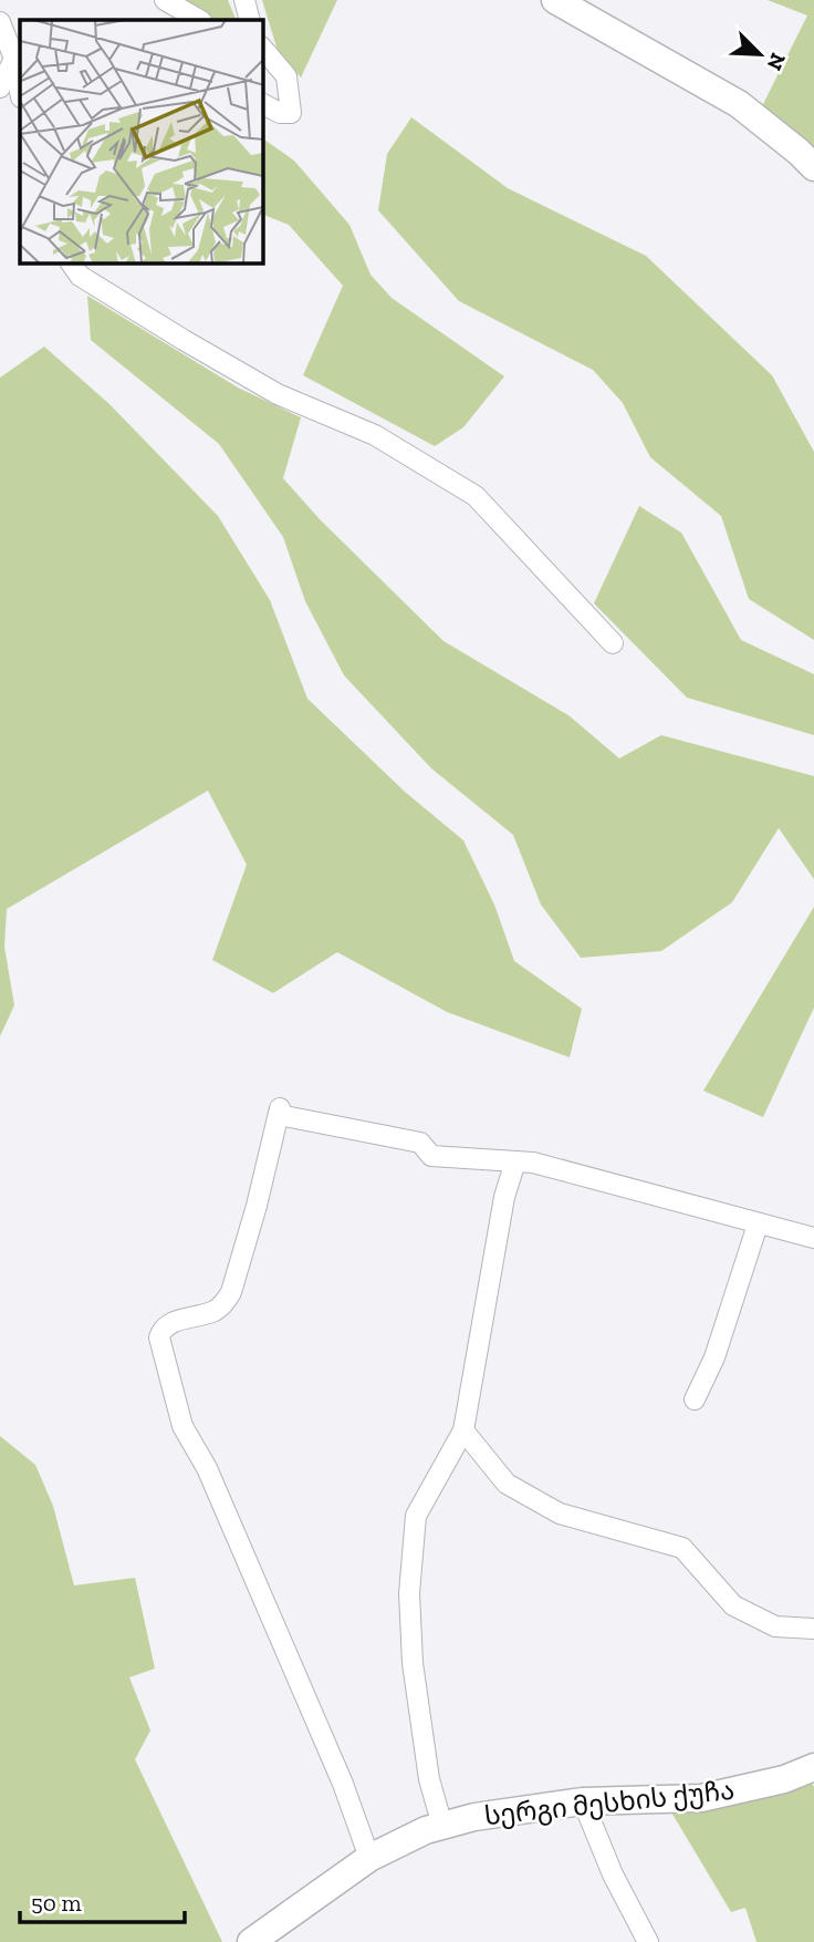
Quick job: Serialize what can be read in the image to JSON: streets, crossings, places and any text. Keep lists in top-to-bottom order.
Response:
{
  "streets": {
    "street": ["სერგი მესხის ქუჩა"]
  },
  "scale_bar": "50 m",
  "north": "bottom right"
}
